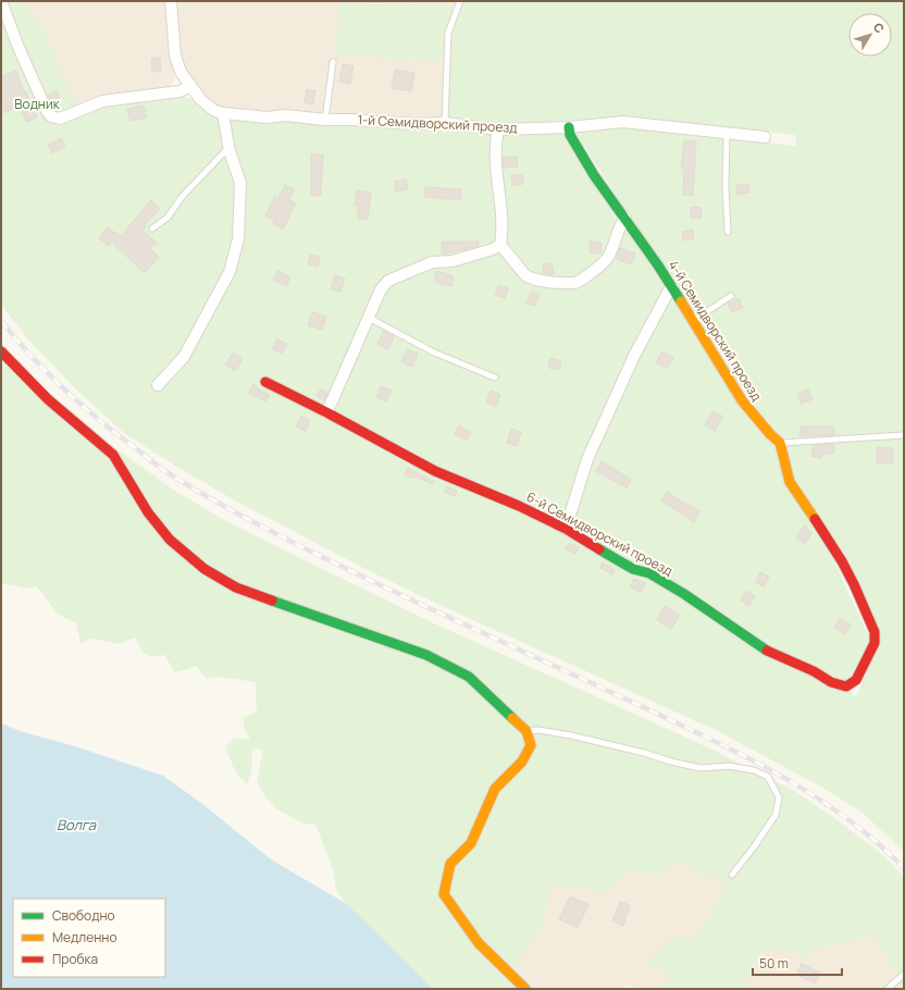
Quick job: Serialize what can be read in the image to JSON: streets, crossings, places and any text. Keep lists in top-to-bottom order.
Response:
{
  "streets": {
    "street": ["1-й Семидворский проезд", "4-й Семидворский проезд", "6-й Семидворский проезд"]
  },
  "crossings": [
    ["1-й Семидворский проезд", "4-й Семидворский проезд"],
    ["4-й Семидворский проезд", "6-й Семидворский проезд"]
  ],
  "water": ["Волга"],
  "parks": ["Водник"],
  "legend": ["Свободно", "Медленно", "Пробка"],
  "scale_bar": "50 m",
  "north": "top right"
}
